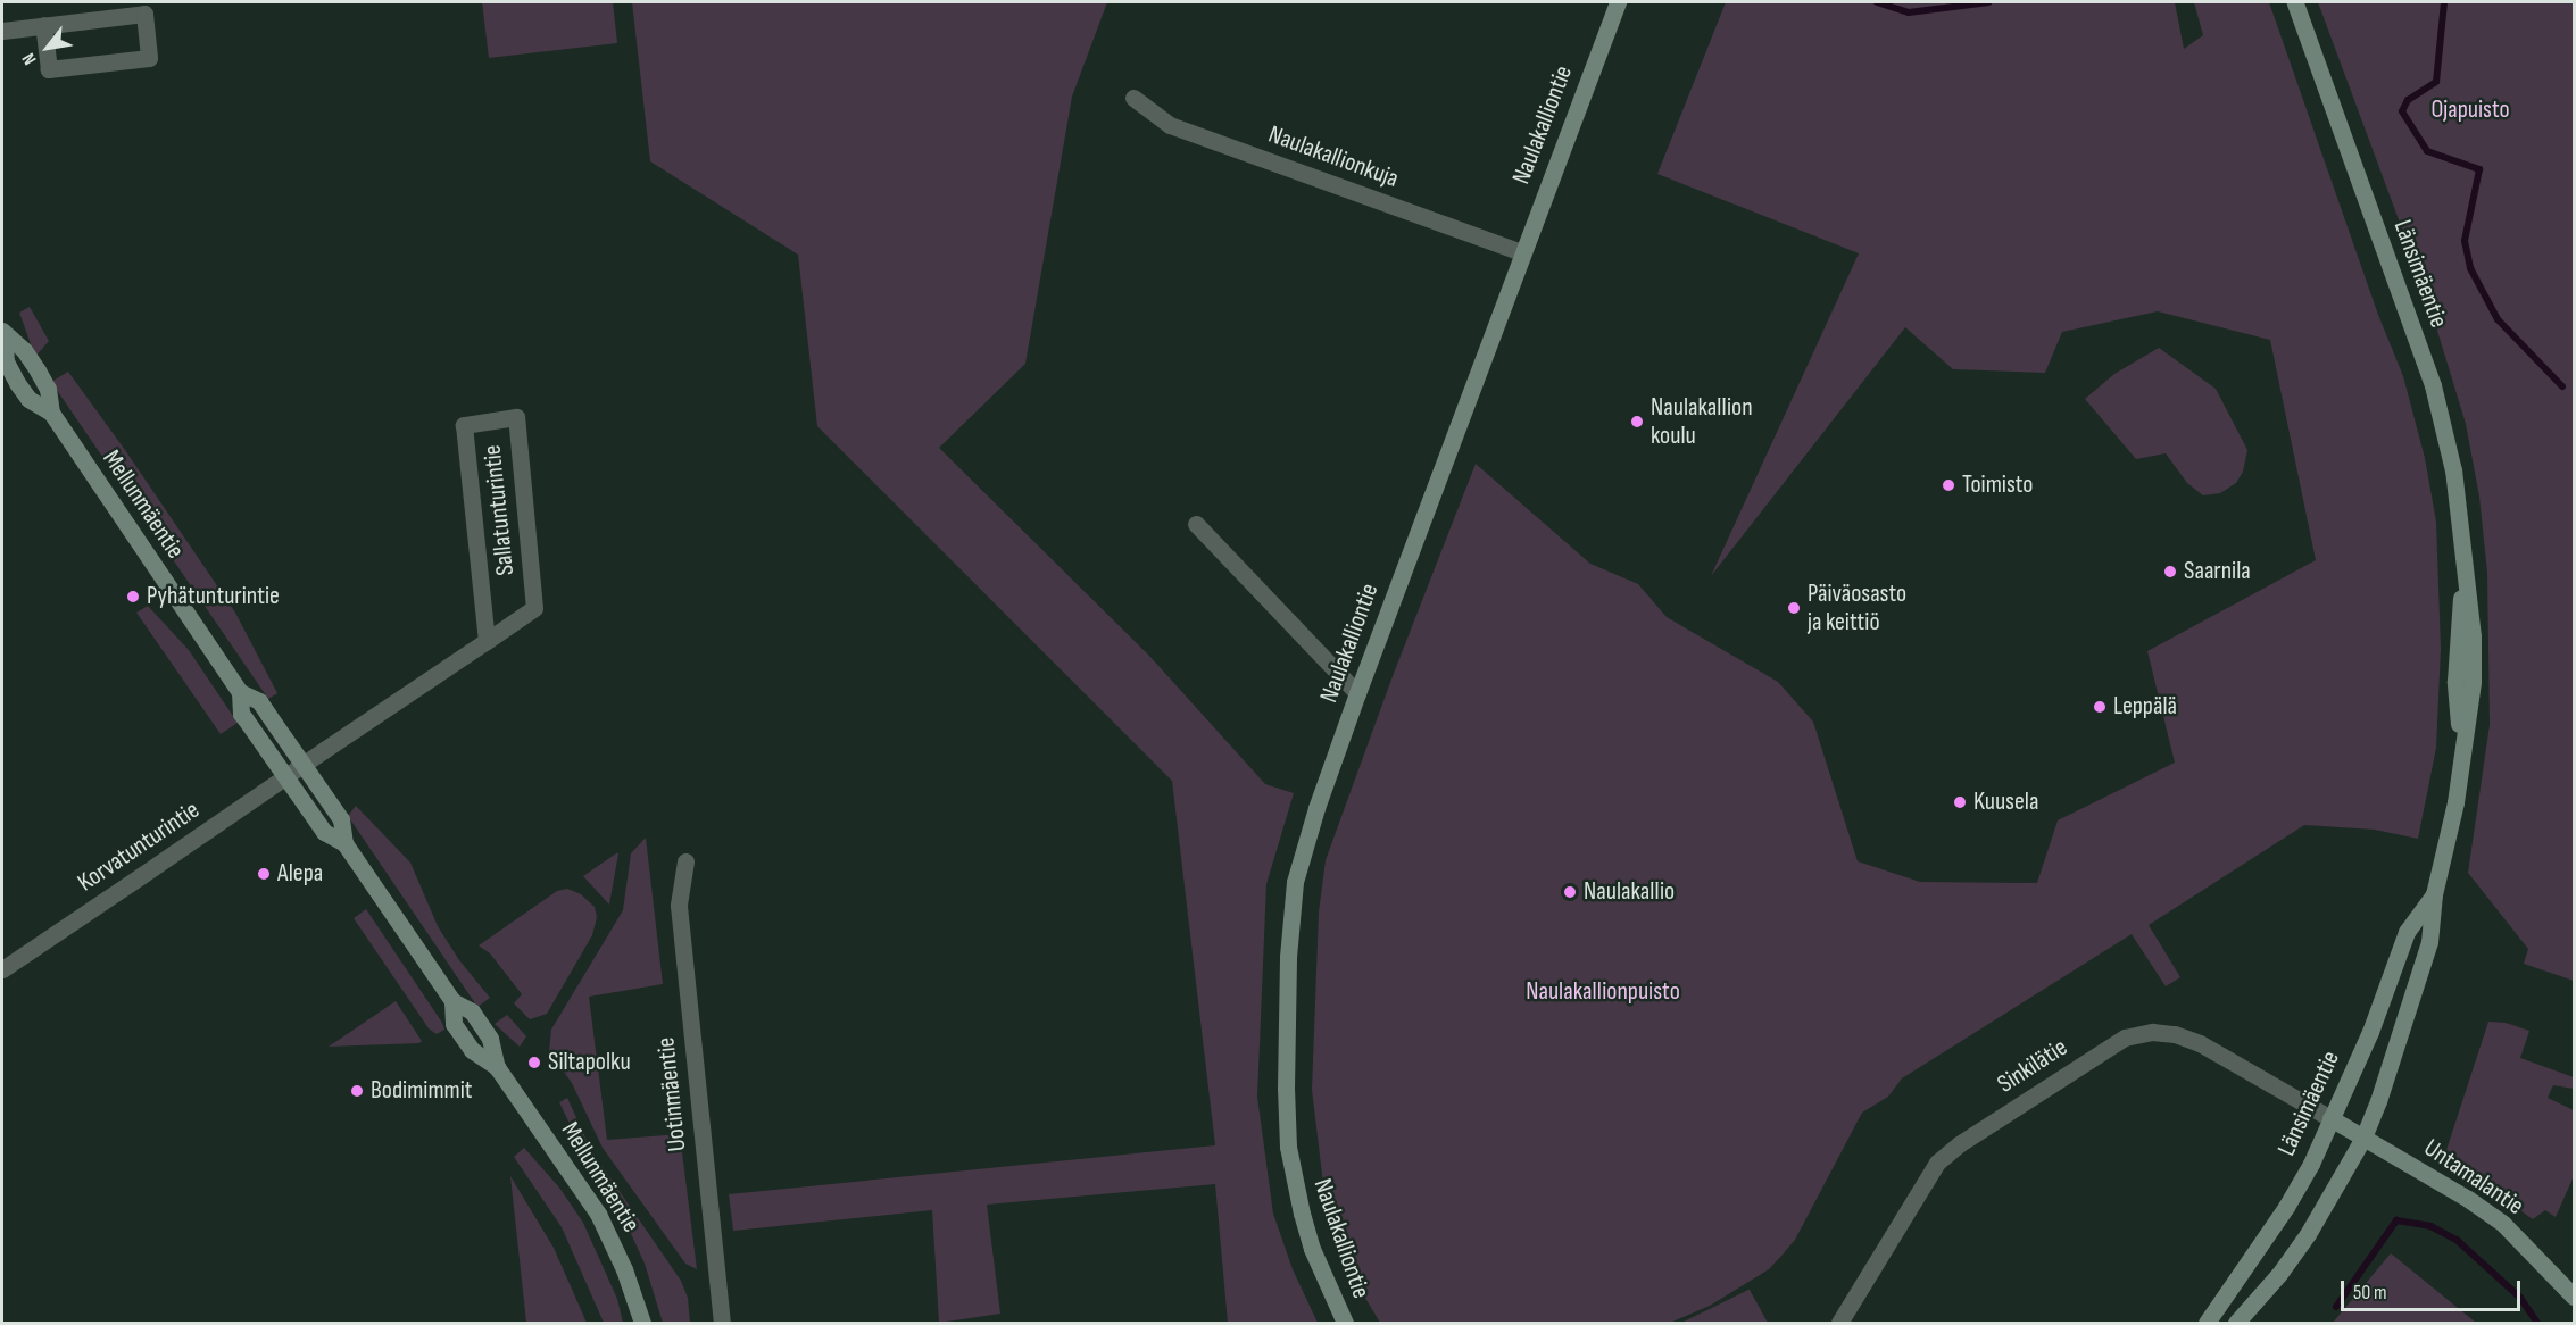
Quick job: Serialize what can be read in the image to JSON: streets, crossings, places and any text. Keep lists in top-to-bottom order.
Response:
{
  "streets": {
    "main road": [
      "Naulakalliontie",
      "Länsimäentie",
      "Mellunmäentie",
      "Untamalantie"
    ],
    "street": [
      "Naulakallionkuja",
      "Sallatunturintie",
      "Korvatunturintie",
      "Sinkilätie",
      "Uotinmäentie"
    ]
  },
  "crossings": [
    ["Naulakalliontie", "Naulakallionkuja"],
    ["Länsimäentie", "Sinkilätie"],
    ["Länsimäentie", "Untamalantie"],
    ["Mellunmäentie", "Sallatunturintie"],
    ["Mellunmäentie", "Korvatunturintie"],
    ["Sallatunturintie", "Korvatunturintie"],
    ["Sinkilätie", "Untamalantie"]
  ],
  "parks": ["Ojapuisto", "Naulakallionpuisto"],
  "places": [
    "Naulakallion koulu",
    "Toimisto",
    "Saarnila",
    "Pyhätunturintie",
    "Päiväosasto ja keittiö",
    "Leppälä",
    "Kuusela",
    "Alepa",
    "Naulakallio",
    "Siltapolku",
    "Bodimimmit"
  ],
  "scale_bar": "50 m",
  "north": "bottom left"
}
